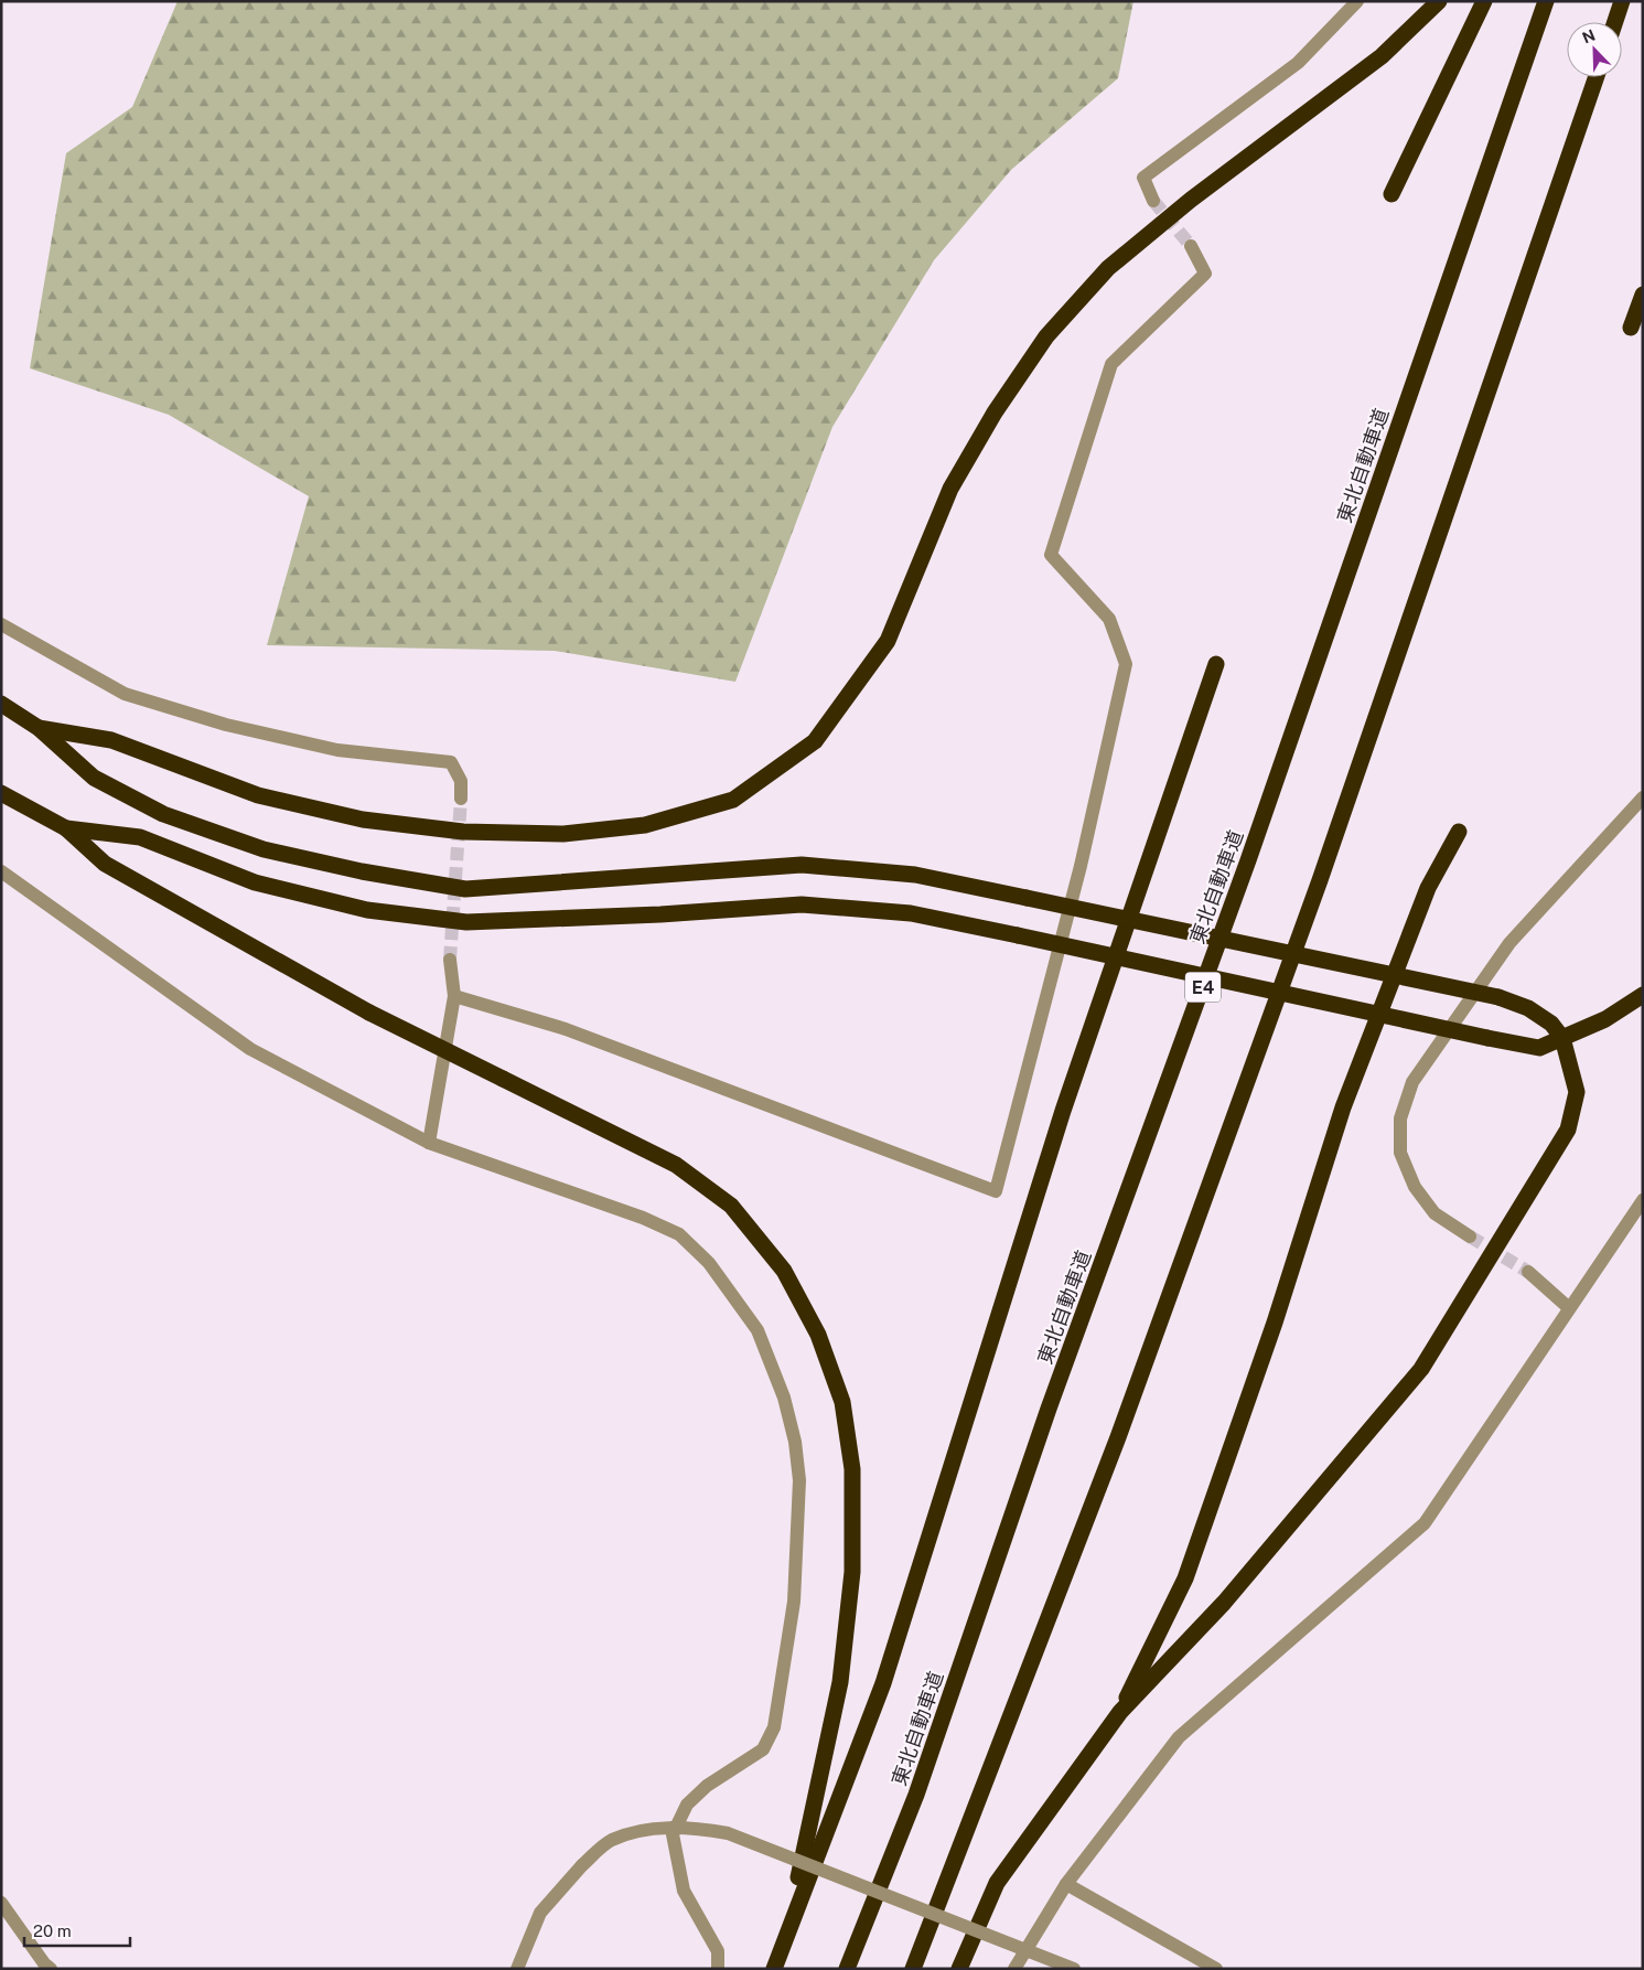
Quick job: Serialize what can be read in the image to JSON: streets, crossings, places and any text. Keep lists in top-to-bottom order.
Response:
{
  "streets": {
    "highway": ["東北自動車道", "E4"]
  },
  "scale_bar": "20 m",
  "north": "top left"
}
